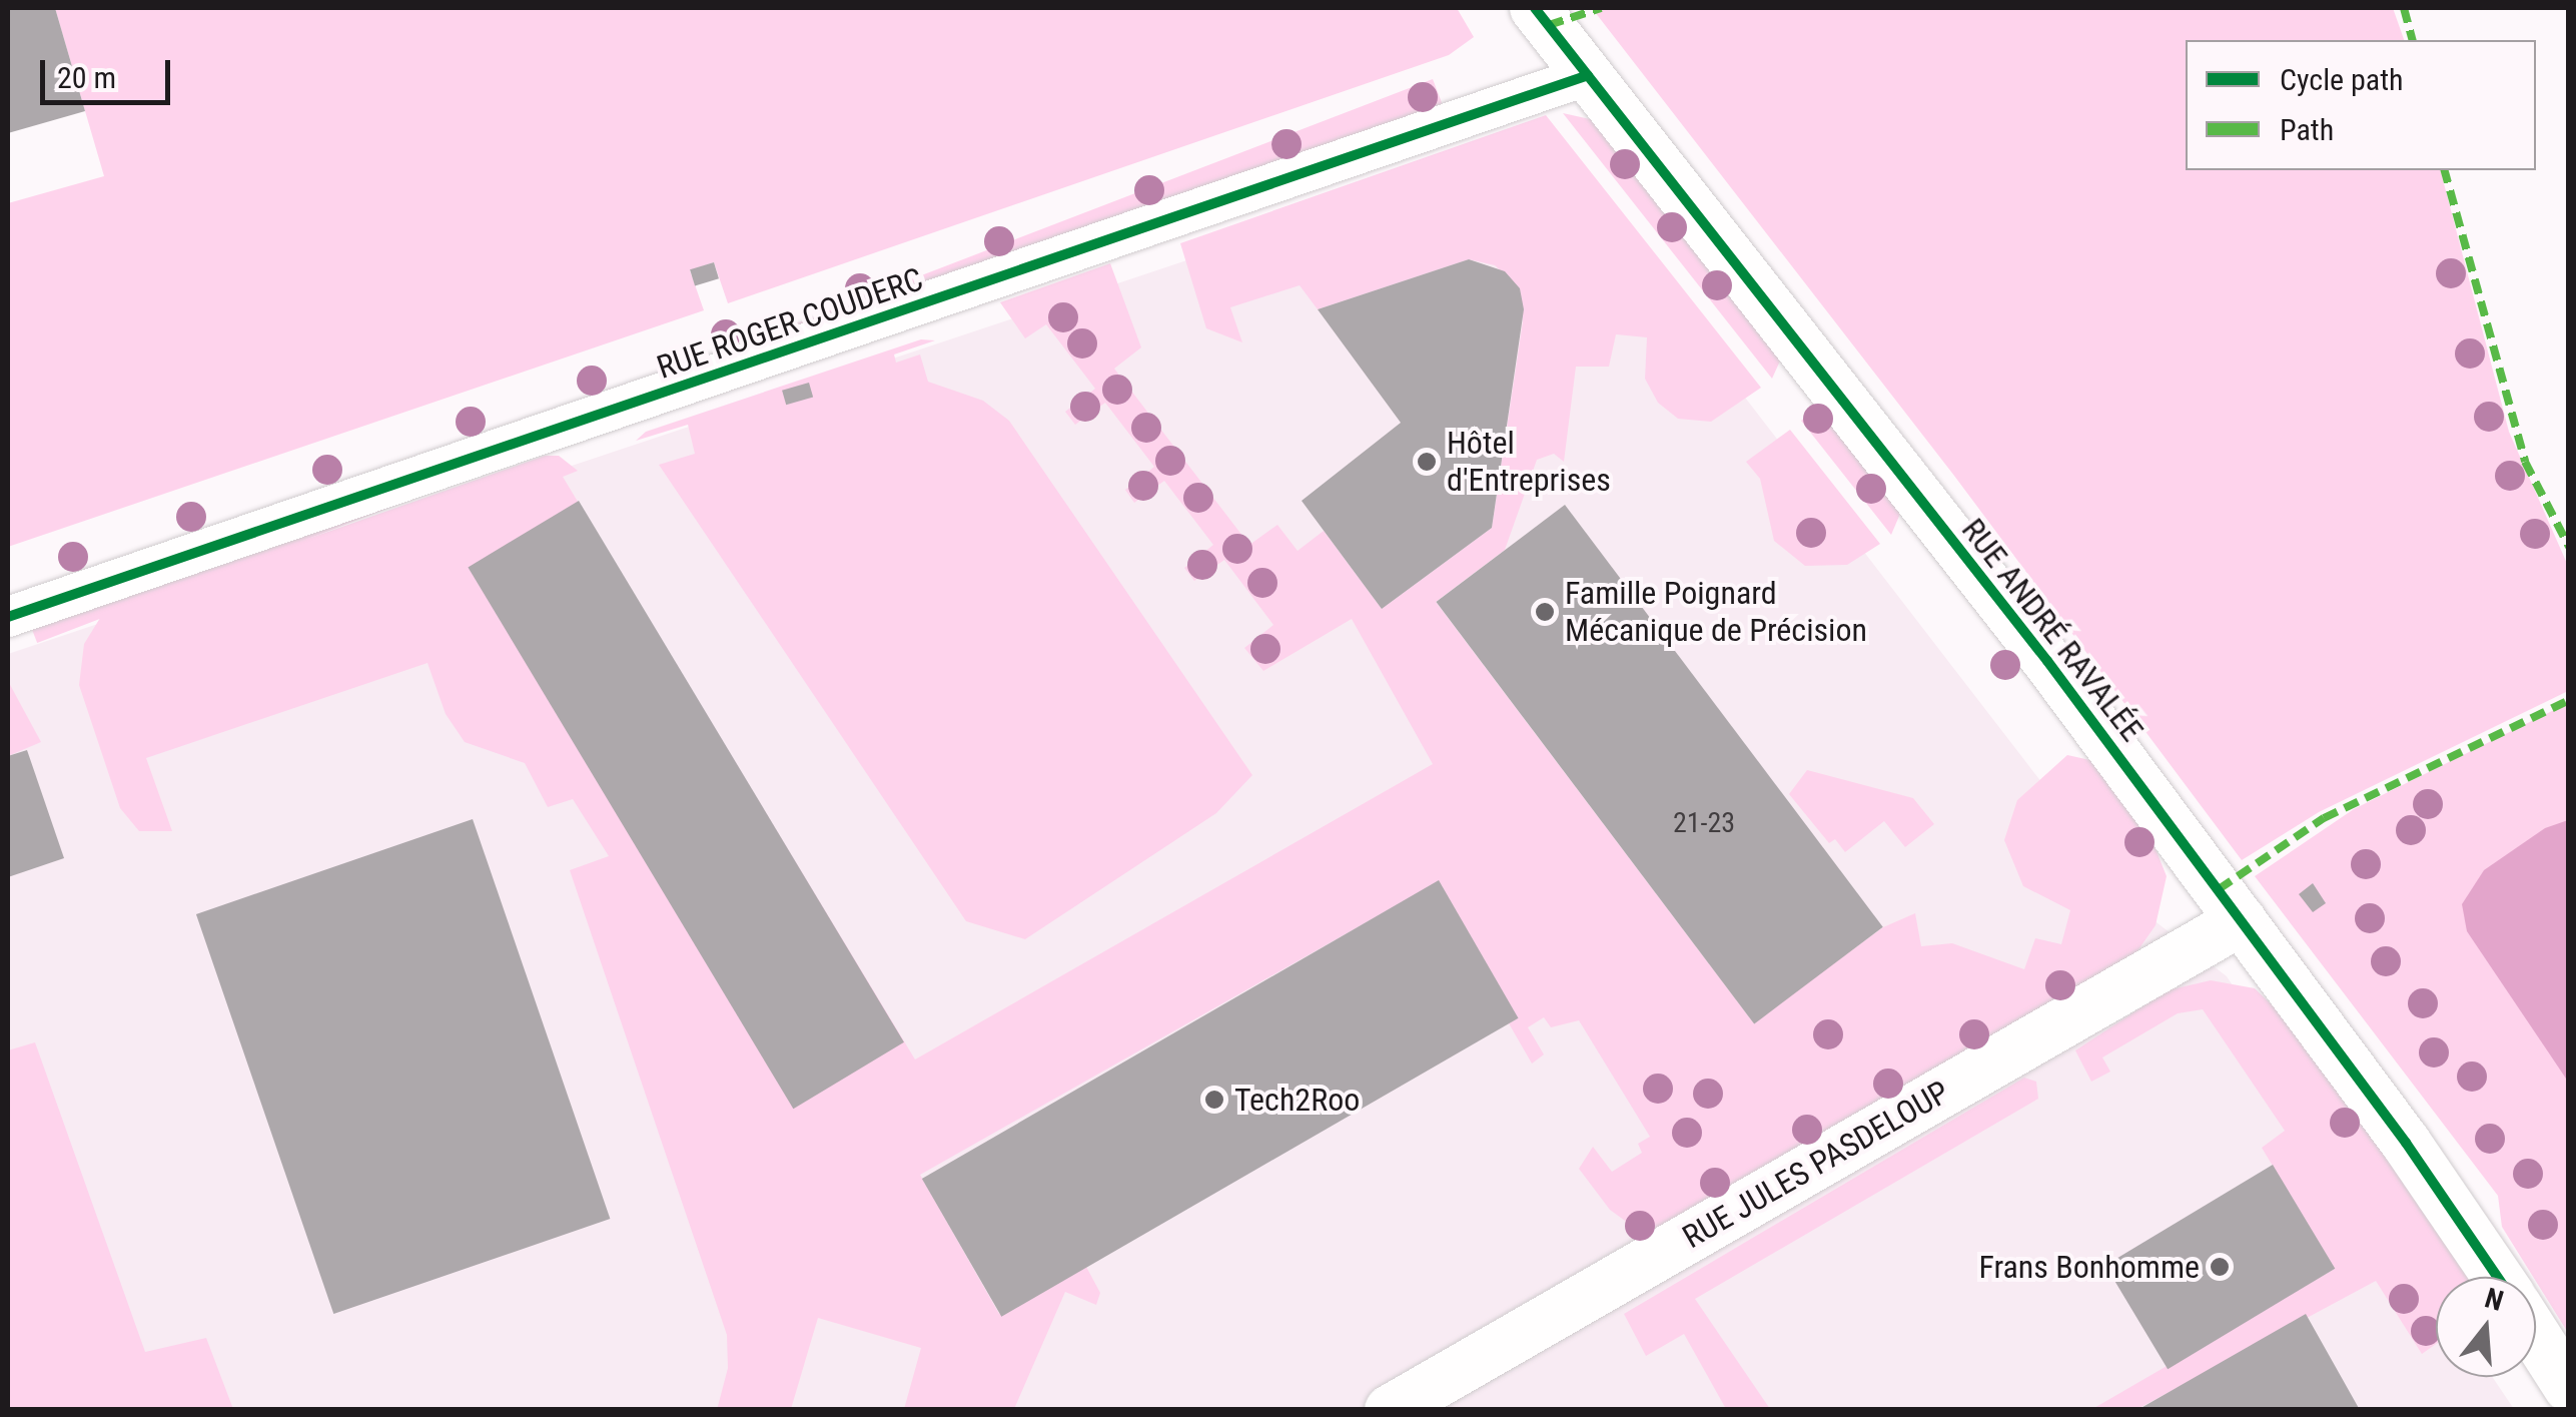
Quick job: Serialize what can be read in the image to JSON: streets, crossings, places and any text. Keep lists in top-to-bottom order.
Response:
{
  "streets": {
    "street": ["RUE ROGER COUDERC", "RUE ANDRÉ RAVALÉE", "RUE JULES PASDELOUP"]
  },
  "crossings": [
    ["RUE ROGER COUDERC", "RUE ANDRÉ RAVALÉE"],
    ["RUE ANDRÉ RAVALÉE", "RUE JULES PASDELOUP"]
  ],
  "places": [
    "Hôtel d'Entreprises",
    "Famille Poignard Mécanique de Précision",
    "Tech2Roo",
    "Frans Bonhomme"
  ],
  "house_numbers": ["21-23"],
  "legend": ["Cycle path", "Path"],
  "scale_bar": "20 m",
  "north": "top"
}
